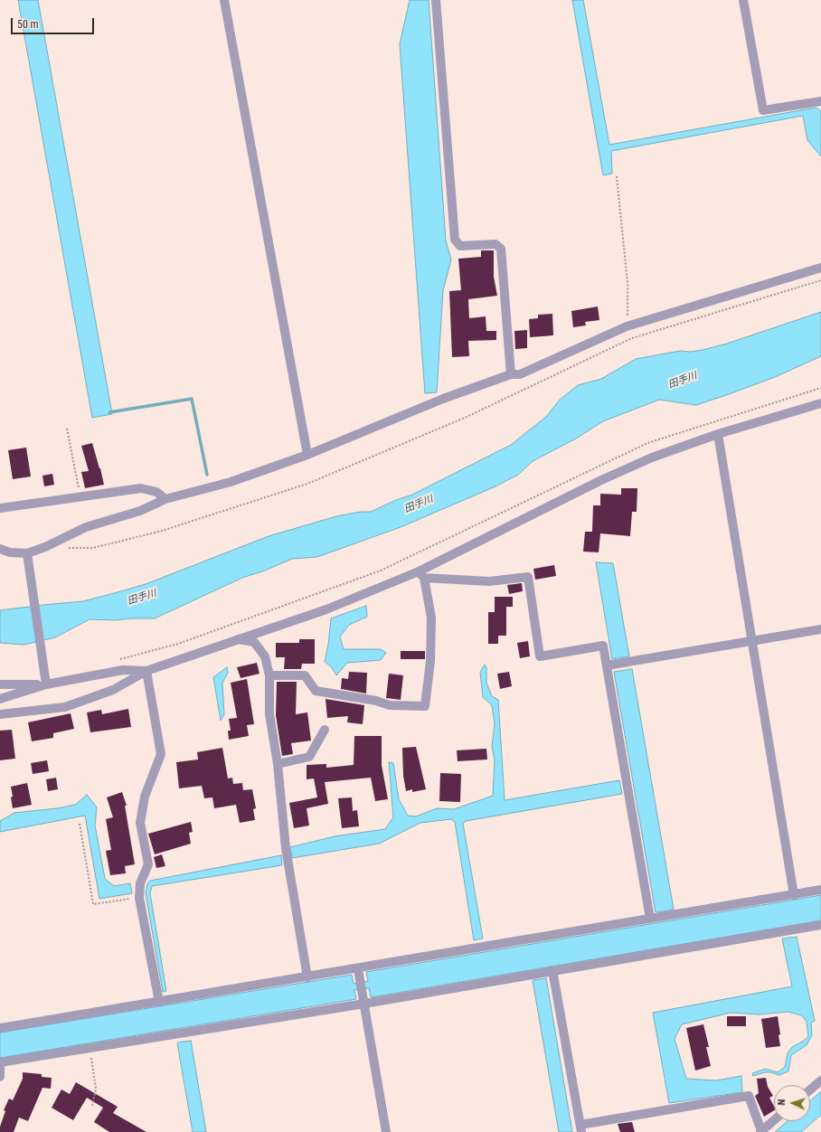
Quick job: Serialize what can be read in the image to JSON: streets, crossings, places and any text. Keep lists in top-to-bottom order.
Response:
{
  "water": ["田手川"],
  "scale_bar": "50 m",
  "north": "left"
}
